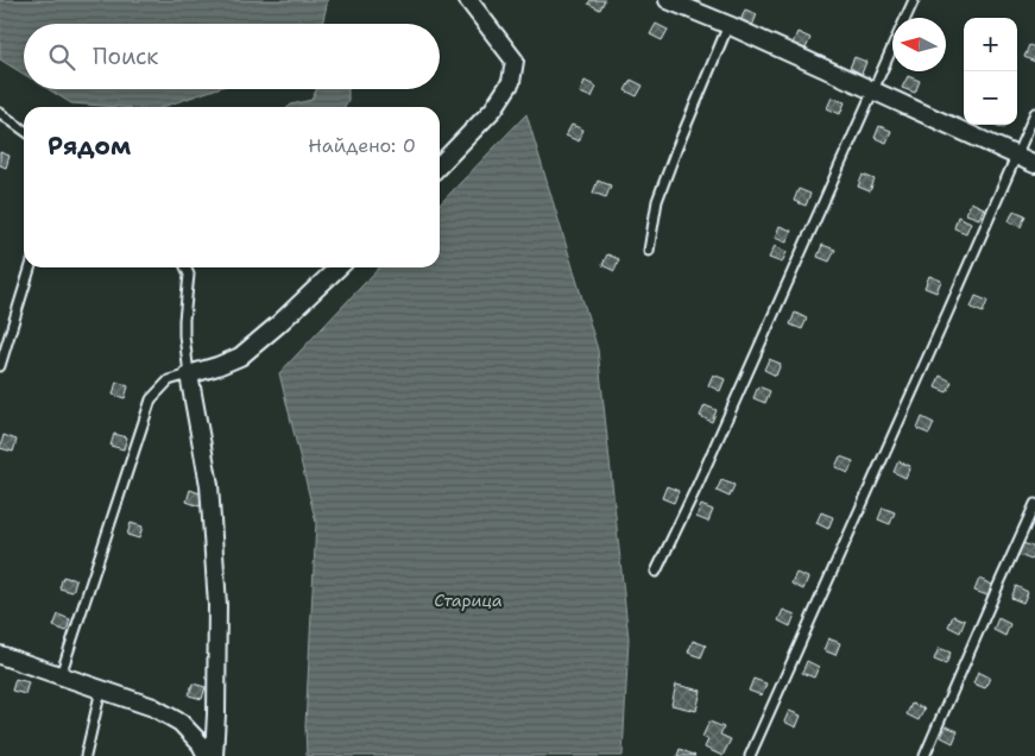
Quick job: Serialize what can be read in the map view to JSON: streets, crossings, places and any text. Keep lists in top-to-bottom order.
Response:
{
  "water": ["Старица"],
  "north": "left",
  "page": {
    "map_buttons": ["+", "−"],
    "search": "Поиск",
    "heading": ["Рядом", "Найдено: 0"]
  }
}
